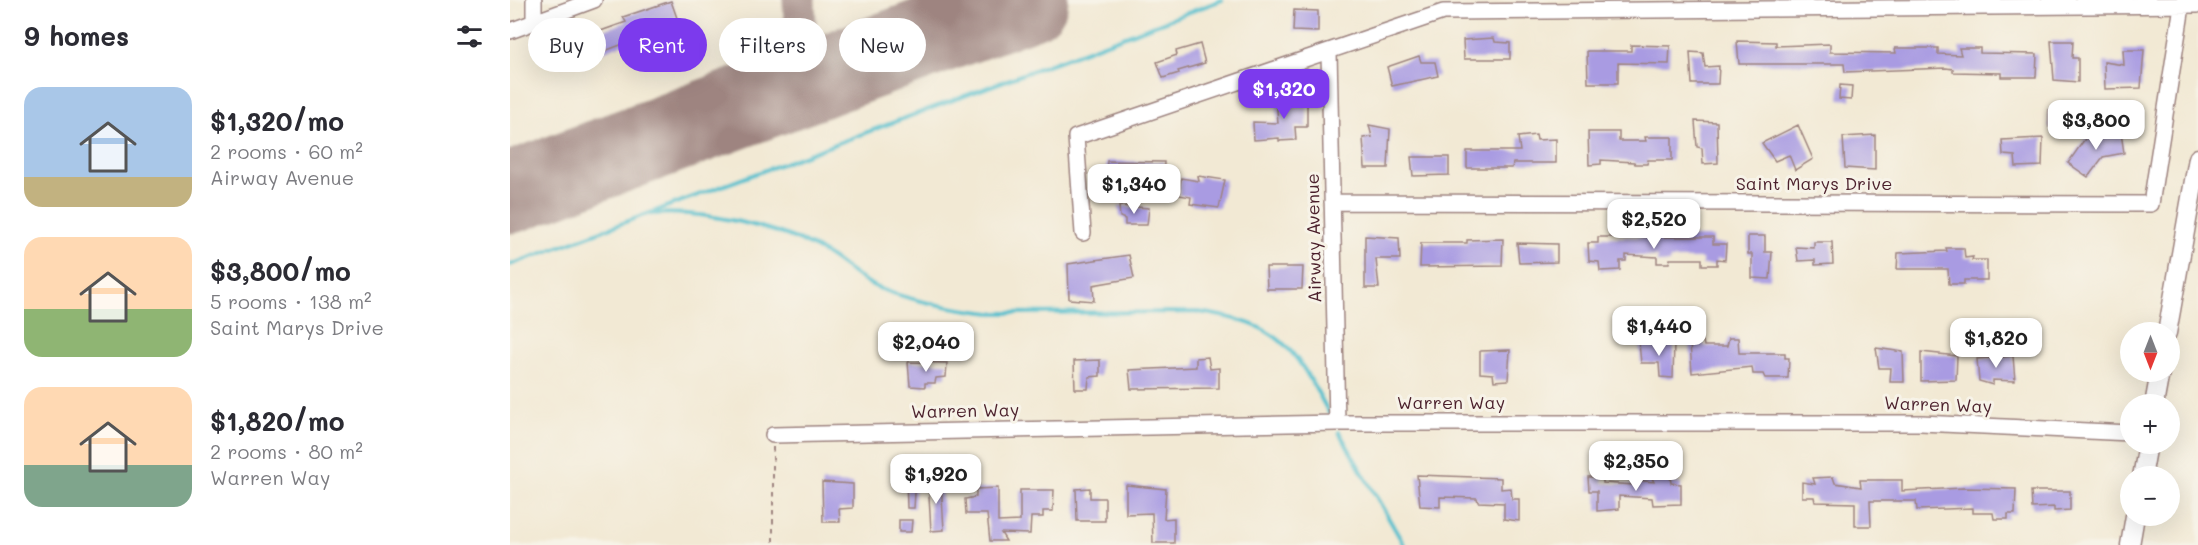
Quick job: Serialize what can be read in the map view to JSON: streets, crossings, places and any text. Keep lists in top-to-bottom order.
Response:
{
  "streets": {
    "street": ["Saint Marys Drive", "Airway Avenue", "Warren Way"]
  },
  "crossings": [
    ["Saint Marys Drive", "Airway Avenue"],
    ["Airway Avenue", "Warren Way"]
  ],
  "north": "bottom",
  "page": {
    "heading": "9 homes",
    "chip": [
      "Buy",
      "Rent",
      "Filters",
      "New"
    ],
    "price": [
      "$1,320",
      "$3,800",
      "$1,340",
      "$2,520",
      "$1,440",
      "$1,820",
      "$2,040",
      "$2,350",
      "$1,920"
    ],
    "list": [
      {
        "name": "$1,320/mo",
        "note": "2 rooms · 60 m² · Airway Avenue"
      },
      {
        "name": "$3,800/mo",
        "note": "5 rooms · 138 m² · Saint Marys Drive"
      },
      {
        "name": "$1,820/mo",
        "note": "2 rooms · 80 m² · Warren Way"
      }
    ],
    "map_buttons": ["+", "−"]
  }
}
